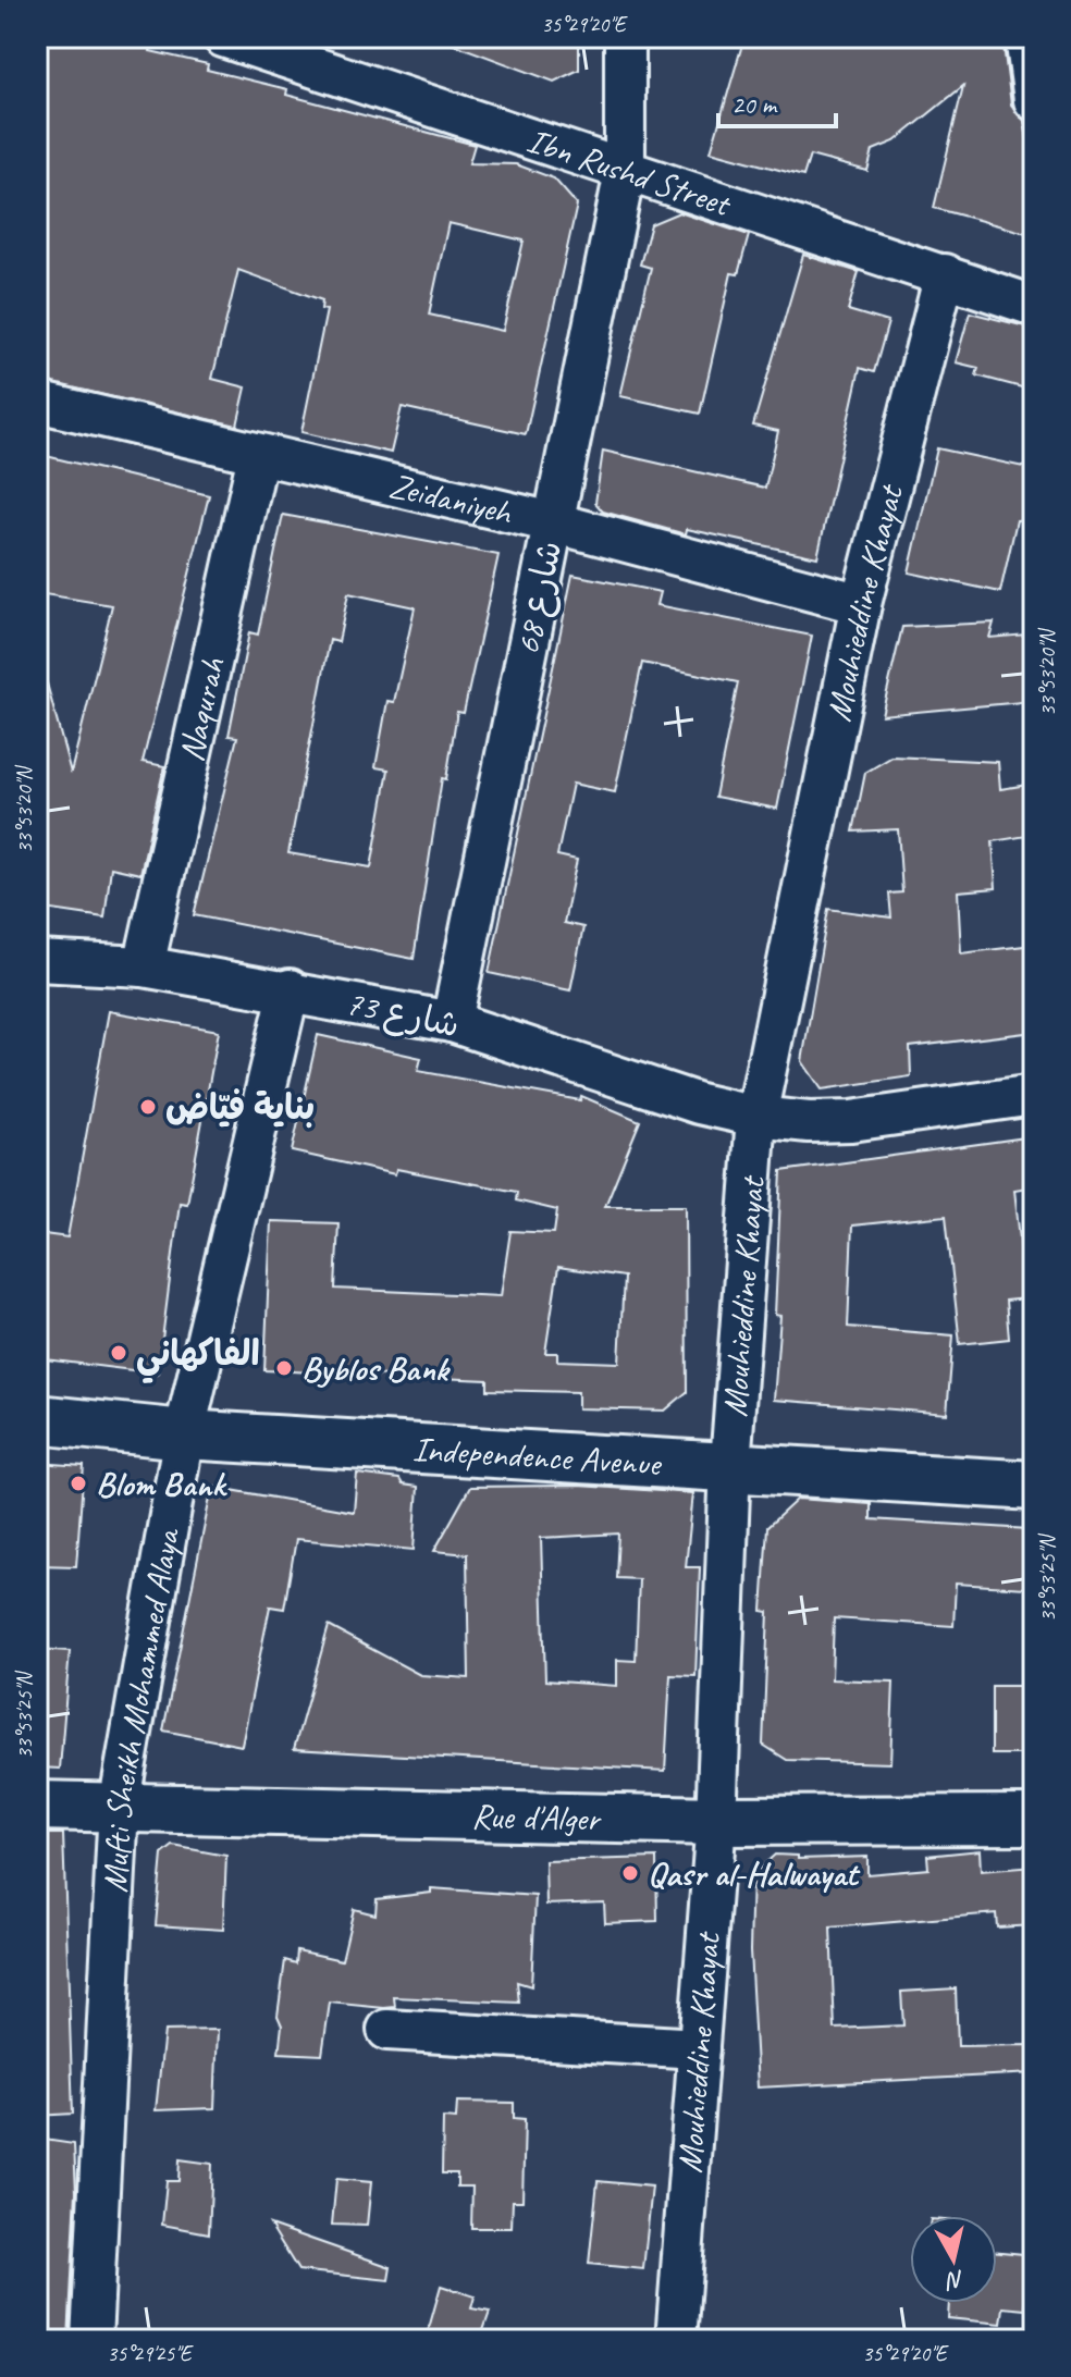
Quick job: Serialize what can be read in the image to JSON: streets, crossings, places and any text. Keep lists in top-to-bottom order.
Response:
{
  "streets": {
    "main road": ["Independence Avenue", "Rue d'Alger"],
    "street": [
      "Ibn Rushd Street",
      "Zeidaniyeh",
      "شارع 68",
      "Mouhieddine Khayat",
      "Naqurah",
      "شارع 73",
      "Mufti Sheikh Mohammed Alaya"
    ]
  },
  "crossings": [
    ["Ibn Rushd Street", "شارع 68"],
    ["Ibn Rushd Street", "Mouhieddine Khayat"],
    ["Zeidaniyeh", "شارع 68"],
    ["Zeidaniyeh", "Mouhieddine Khayat"],
    ["Zeidaniyeh", "Naqurah"],
    ["شارع 68", "شارع 73"],
    ["Mouhieddine Khayat", "شارع 73"],
    ["Mouhieddine Khayat", "Independence Avenue"],
    ["Mouhieddine Khayat", "Rue d'Alger"],
    ["Naqurah", "شارع 73"],
    ["شارع 73", "Mufti Sheikh Mohammed Alaya"],
    ["Independence Avenue", "Mufti Sheikh Mohammed Alaya"],
    ["Mufti Sheikh Mohammed Alaya", "Rue d'Alger"]
  ],
  "places": [
    "بناية فيّاض",
    "الفاكهاني",
    "Byblos Bank",
    "Blom Bank",
    "Qasr al-Halwayat"
  ],
  "scale_bar": "20 m",
  "north": "bottom",
  "coordinates": [
    "35°29'20\"E",
    "33°53'20\"N",
    "33°53'25\"N",
    "35°29'25\"E"
  ]
}
